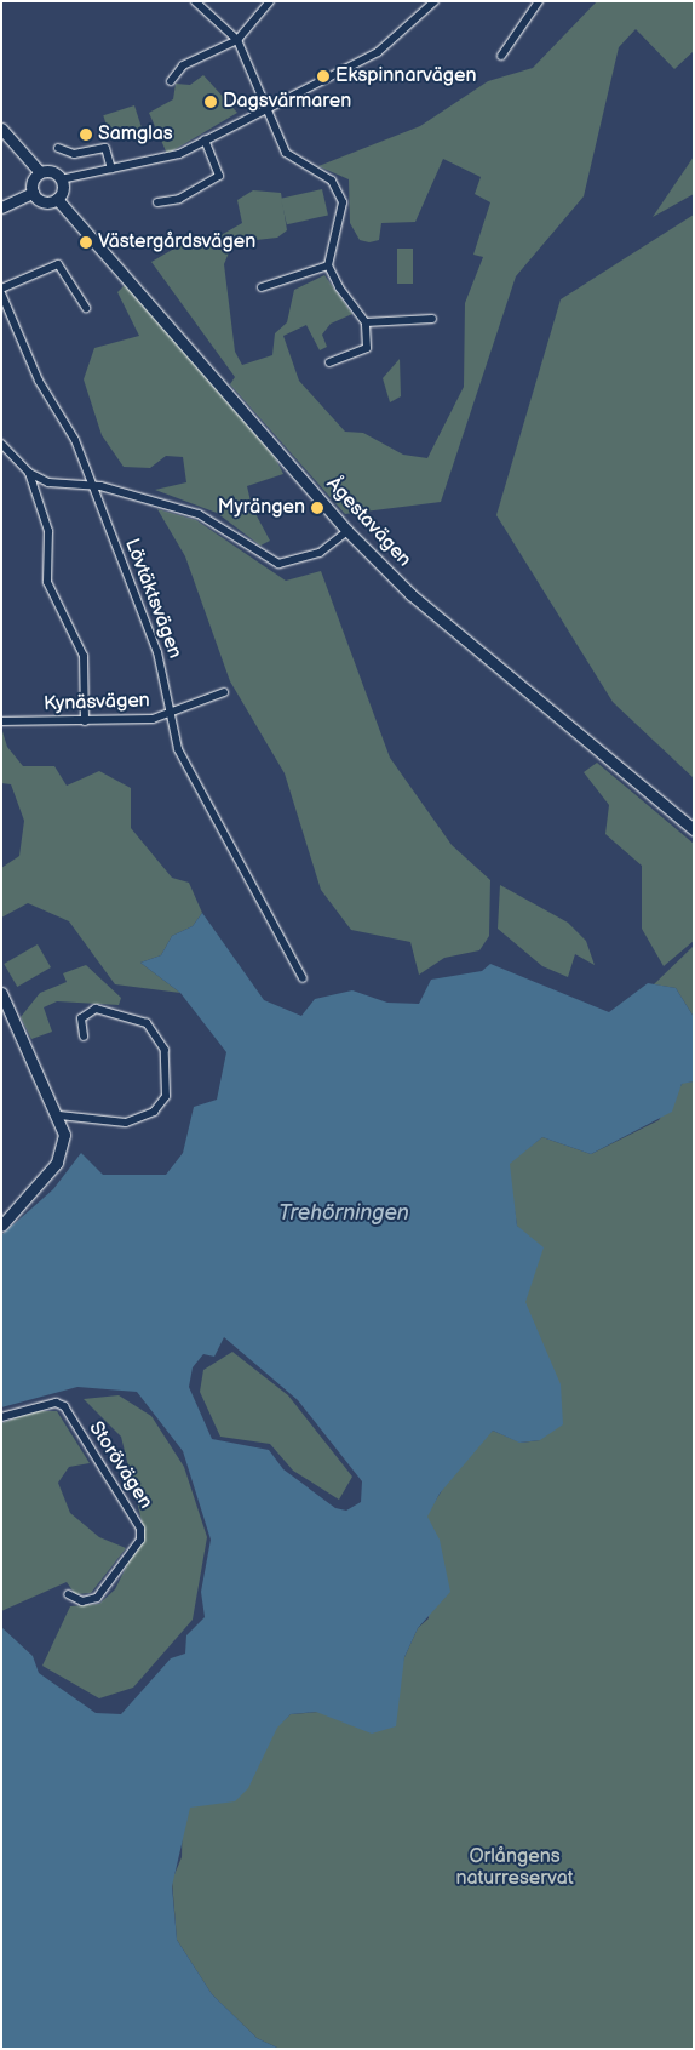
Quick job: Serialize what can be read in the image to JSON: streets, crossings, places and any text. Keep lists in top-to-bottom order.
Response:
{
  "streets": {
    "main road": ["Ågestavägen"],
    "street": ["Lövtäktsvägen", "Kynäsvägen", "Storövägen"]
  },
  "crossings": [
    ["Lövtäktsvägen", "Kynäsvägen"]
  ],
  "water": ["Trehörningen"],
  "parks": ["Orlångens naturreservat"],
  "places": [
    "Ekspinnarvägen",
    "Dagsvärmaren",
    "Samglas",
    "Västergårdsvägen",
    "Myrängen"
  ]
}
